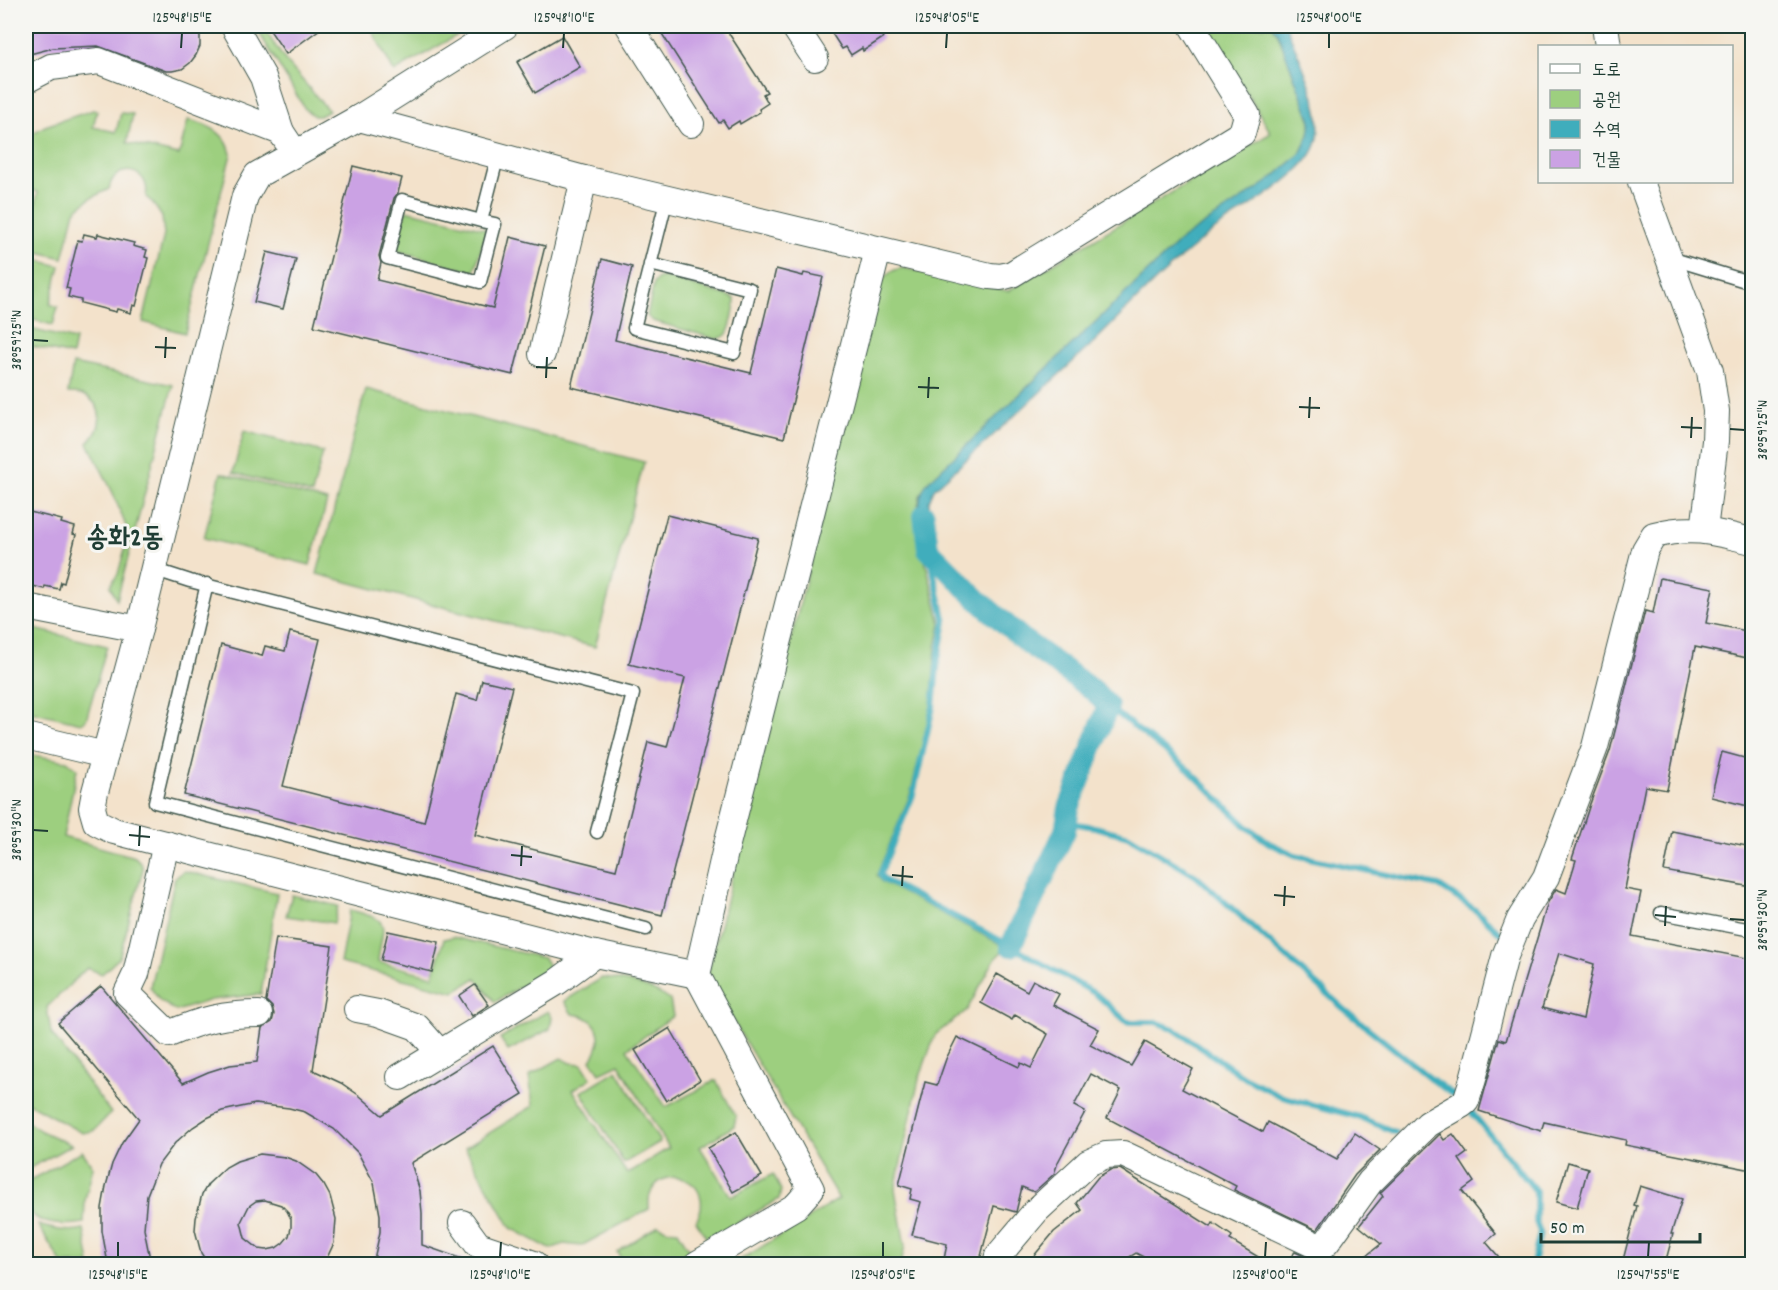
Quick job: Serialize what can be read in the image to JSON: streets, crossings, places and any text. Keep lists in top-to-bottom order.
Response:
{
  "districts": ["송화2동"],
  "legend": [
    "도로",
    "공원",
    "수역",
    "건물"
  ],
  "scale_bar": "50 m",
  "coordinates": [
    "125°48'15\"E",
    "125°48'10\"E",
    "125°48'05\"E",
    "125°48'00\"E",
    "38°59'25\"N",
    "38°59'30\"N",
    "125°47'55\"E"
  ]
}
